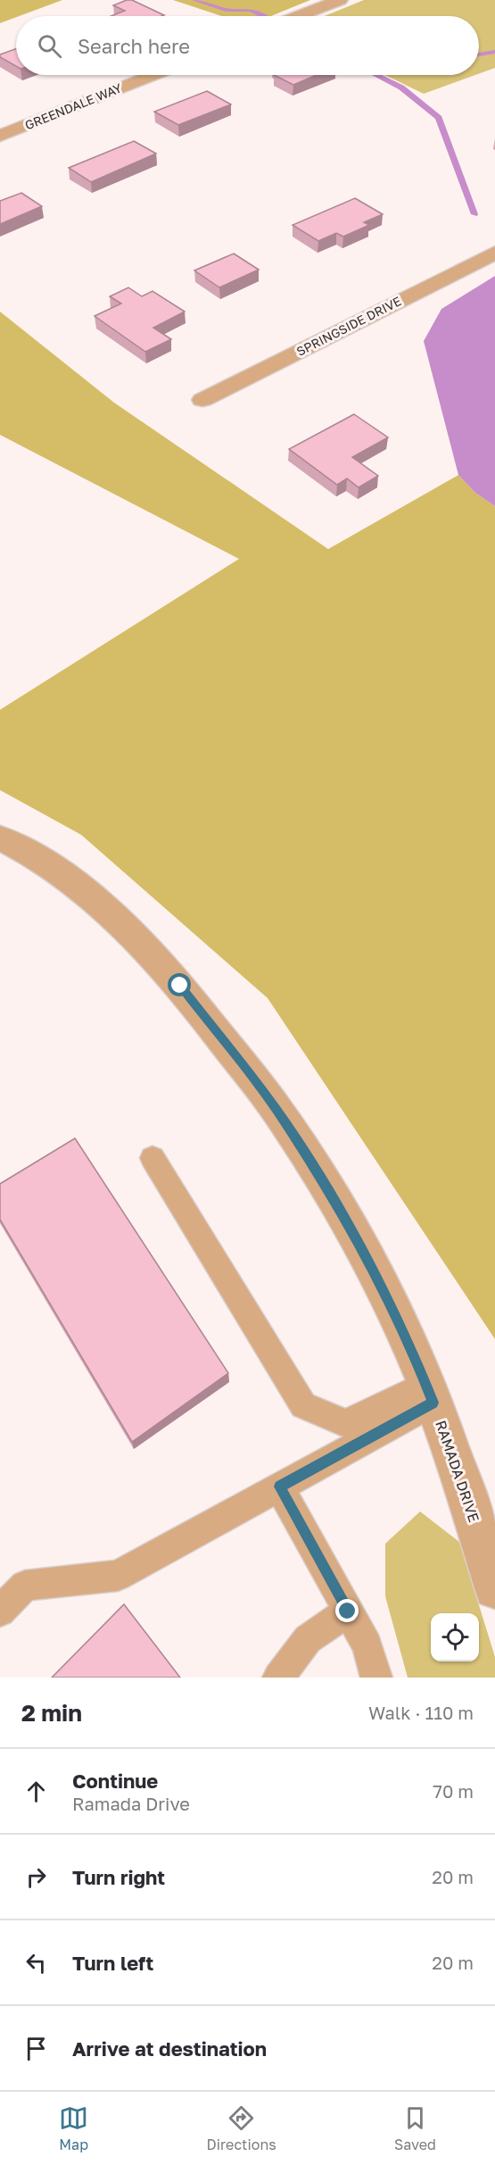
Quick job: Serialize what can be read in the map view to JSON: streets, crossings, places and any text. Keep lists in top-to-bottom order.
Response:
{
  "streets": {
    "street": ["GREENDALE WAY", "SPRINGSIDE DRIVE", "RAMADA DRIVE"]
  },
  "page": {
    "search": "Search here",
    "heading": ["2 min", "Walk · 110 m"],
    "list": [
      ["Continue", "Ramada Drive", "70 m"],
      ["Turn right", "20 m"],
      ["Turn left", "20 m"],
      "Arrive at destination"
    ],
    "nav": ["Map", "Directions", "Saved"]
  }
}
